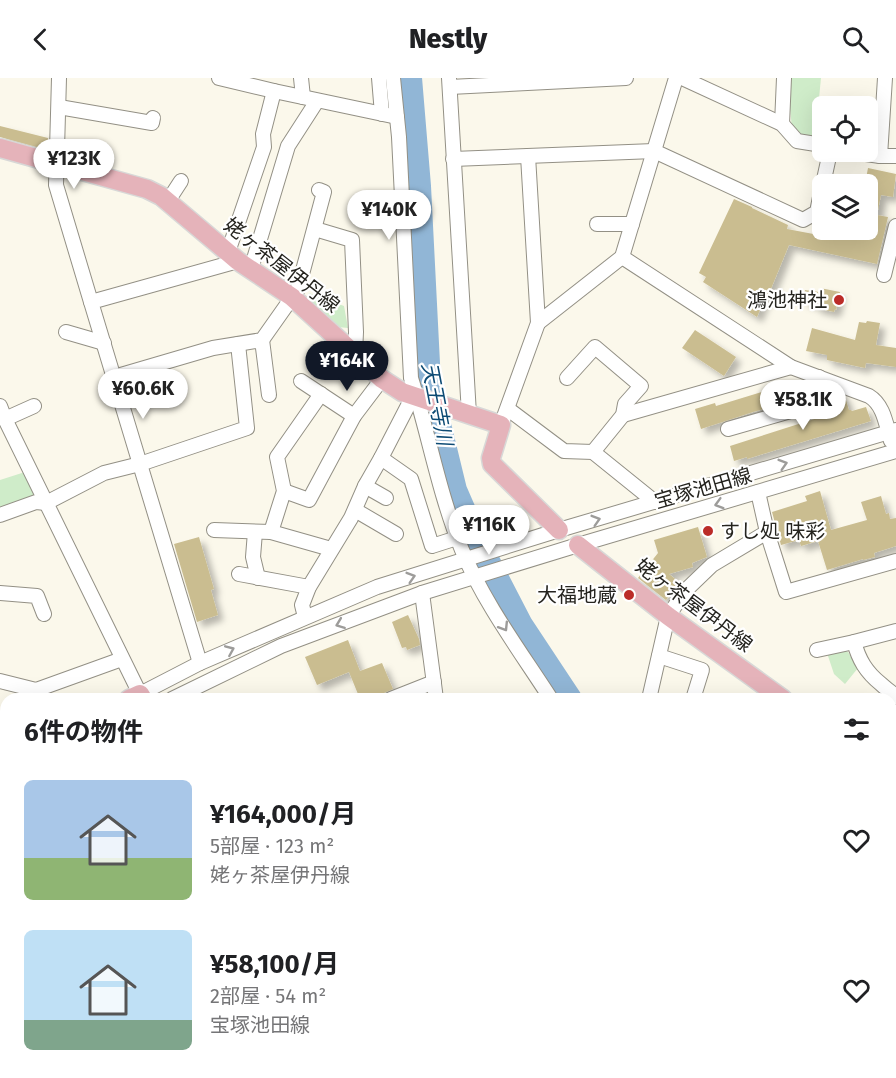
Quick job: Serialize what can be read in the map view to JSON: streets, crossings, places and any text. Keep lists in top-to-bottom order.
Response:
{
  "streets": {
    "main road": ["姥ヶ茶屋伊丹線"],
    "street": ["宝塚池田線"]
  },
  "crossings": [
    ["姥ヶ茶屋伊丹線", "宝塚池田線"]
  ],
  "water": ["天王寺川"],
  "places": ["鴻池神社", "すし処 味彩", "大福地蔵"],
  "page": {
    "header": "Nestly",
    "price": [
      "¥123K",
      "¥140K",
      "¥164K",
      "¥60.6K",
      "¥58.1K",
      "¥116K"
    ],
    "heading": "6件の物件",
    "list": [
      {
        "name": "¥164,000/月",
        "note": "5部屋 · 123 m² · 姥ヶ茶屋伊丹線"
      },
      {
        "name": "¥58,100/月",
        "note": "2部屋 · 54 m² · 宝塚池田線"
      }
    ]
  }
}
